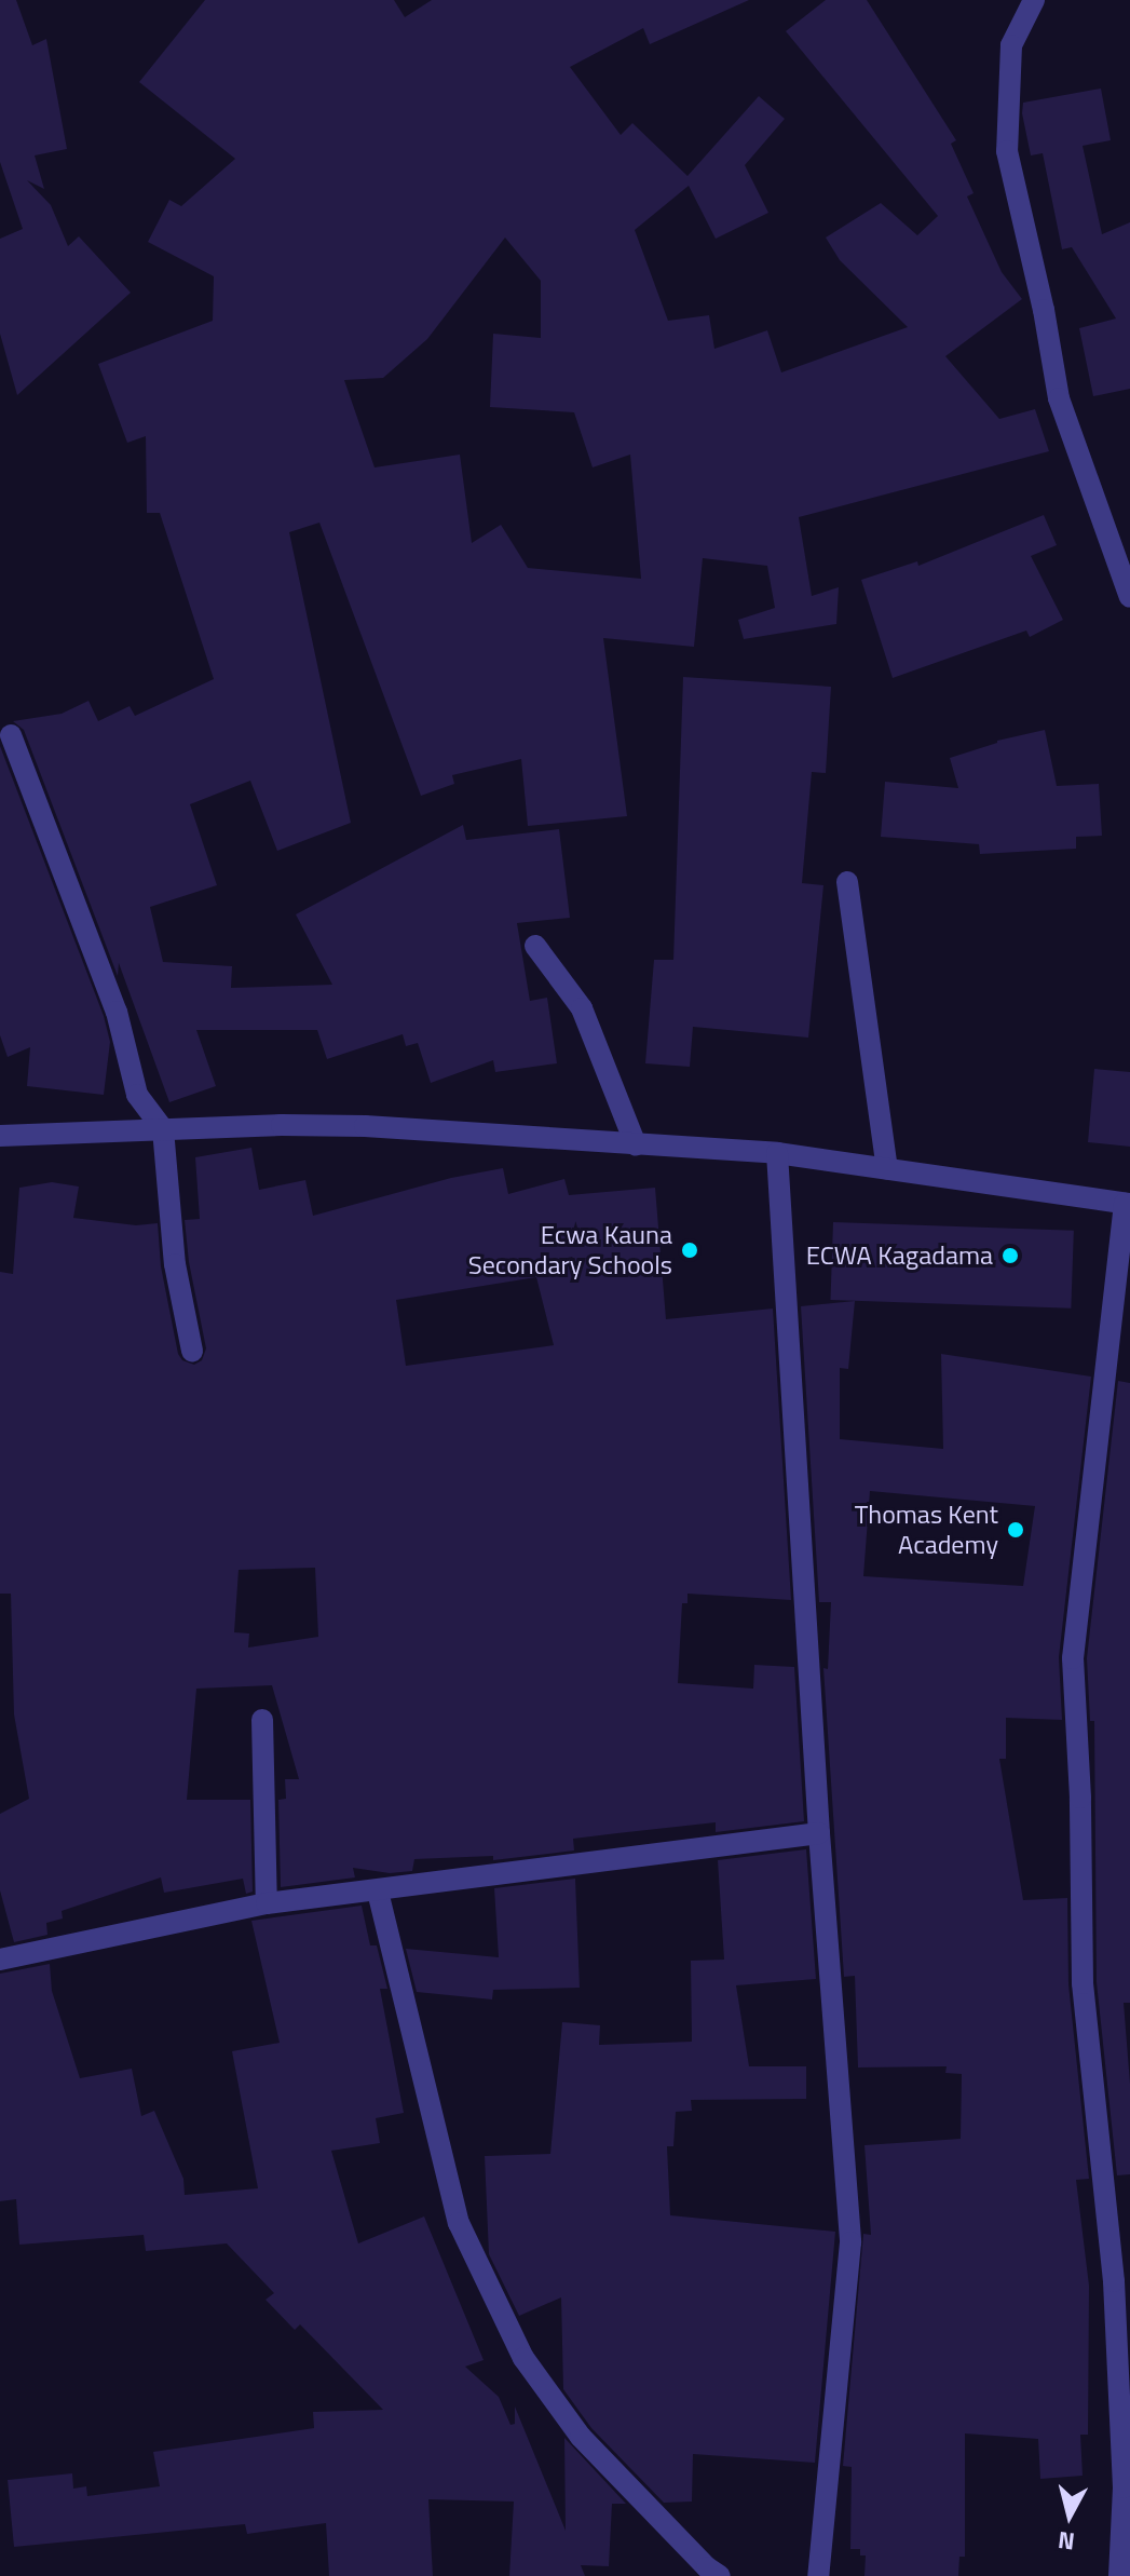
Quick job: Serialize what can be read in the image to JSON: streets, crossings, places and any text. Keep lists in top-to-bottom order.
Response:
{
  "places": ["Ecwa Kauna Secondary Schools", "ECWA Kagadama", "Thomas Kent Academy"],
  "north": "bottom"
}
